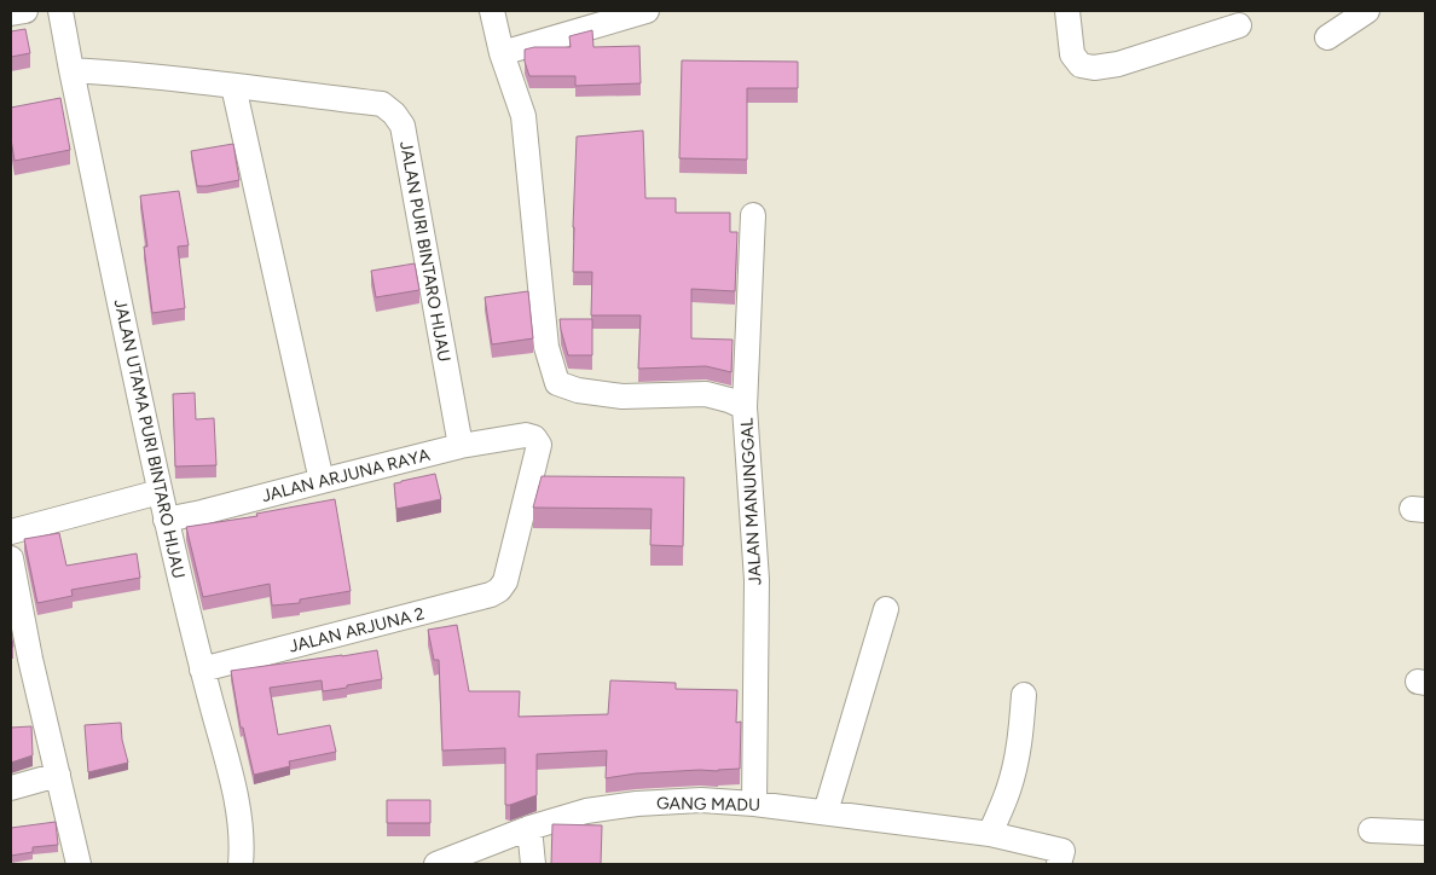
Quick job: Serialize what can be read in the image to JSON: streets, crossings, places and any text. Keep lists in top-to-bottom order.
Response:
{
  "streets": {
    "street": [
      "JALAN PURI BINTARO HIJAU",
      "JALAN UTAMA PURI BINTARO HIJAU",
      "JALAN ARJUNA RAYA",
      "JALAN MANUNGGAL",
      "JALAN ARJUNA 2",
      "GANG MADU"
    ]
  },
  "crossings": [
    ["JALAN PURI BINTARO HIJAU", "JALAN UTAMA PURI BINTARO HIJAU"],
    ["JALAN PURI BINTARO HIJAU", "JALAN ARJUNA RAYA"],
    ["JALAN UTAMA PURI BINTARO HIJAU", "JALAN ARJUNA RAYA"],
    ["JALAN UTAMA PURI BINTARO HIJAU", "JALAN ARJUNA 2"],
    ["JALAN ARJUNA RAYA", "JALAN ARJUNA 2"],
    ["JALAN MANUNGGAL", "GANG MADU"]
  ]
}
